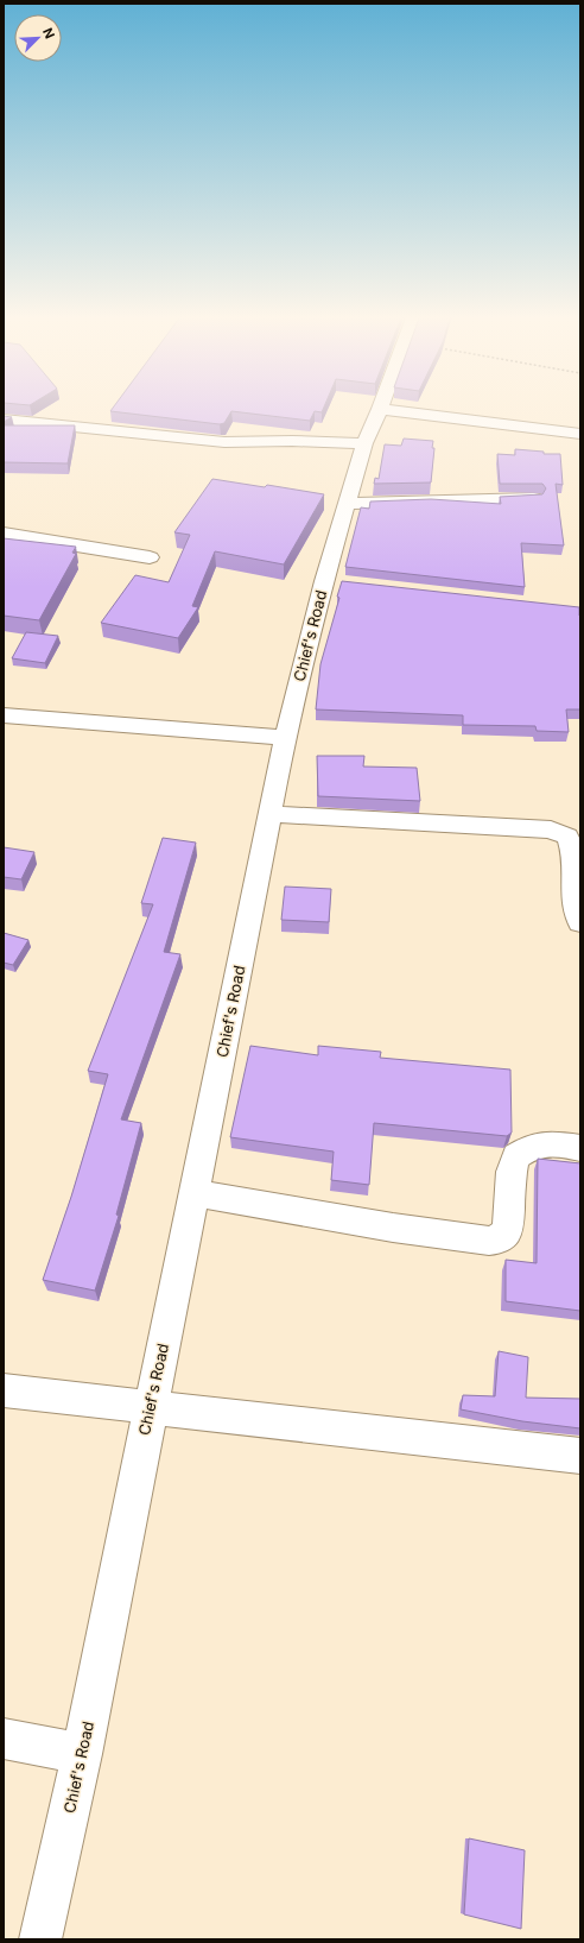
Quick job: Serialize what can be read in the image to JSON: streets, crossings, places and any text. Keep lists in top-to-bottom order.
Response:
{
  "streets": {
    "street": ["Chief's Road"]
  },
  "north": "top right"
}
